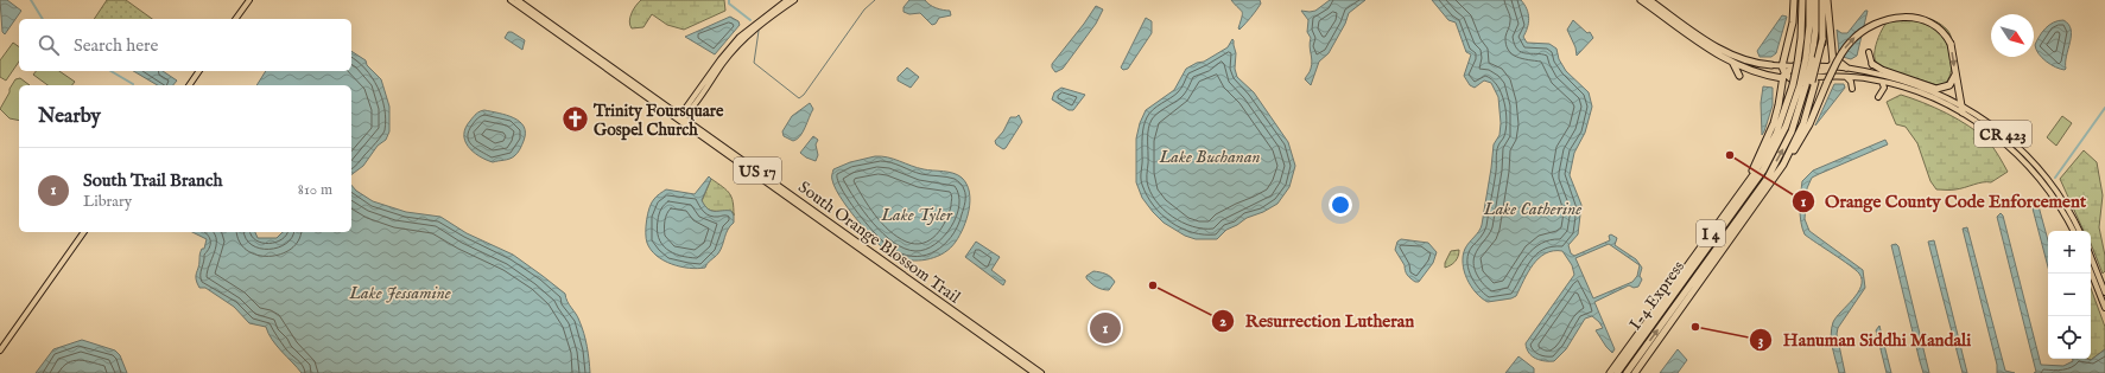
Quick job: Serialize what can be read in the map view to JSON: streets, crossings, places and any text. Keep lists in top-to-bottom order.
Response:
{
  "streets": {
    "highway": ["I 4", "I-4 Express"],
    "main road": ["CR 423", "US 17", "South Orange Blossom Trail"]
  },
  "crossings": [
    ["CR 423", "I 4"],
    ["I 4", "I-4 Express"]
  ],
  "water": [
    "Lake Buchanan",
    "Lake Catherine",
    "Lake Tyler",
    "Lake Jessamine"
  ],
  "places": {
    "church": ["Trinity Foursquare Gospel Church"],
    "other": ["Orange County Code Enforcement", "Resurrection Lutheran", "Hanuman Siddhi Mandali"]
  },
  "north": "bottom right",
  "page": {
    "search": "Search here",
    "heading": "Nearby",
    "list": [
      {
        "mark": "1",
        "name": "South Trail Branch",
        "note": "Library",
        "value": "810 m"
      }
    ],
    "map_buttons": ["+", "−"],
    "pins": "1"
  }
}
